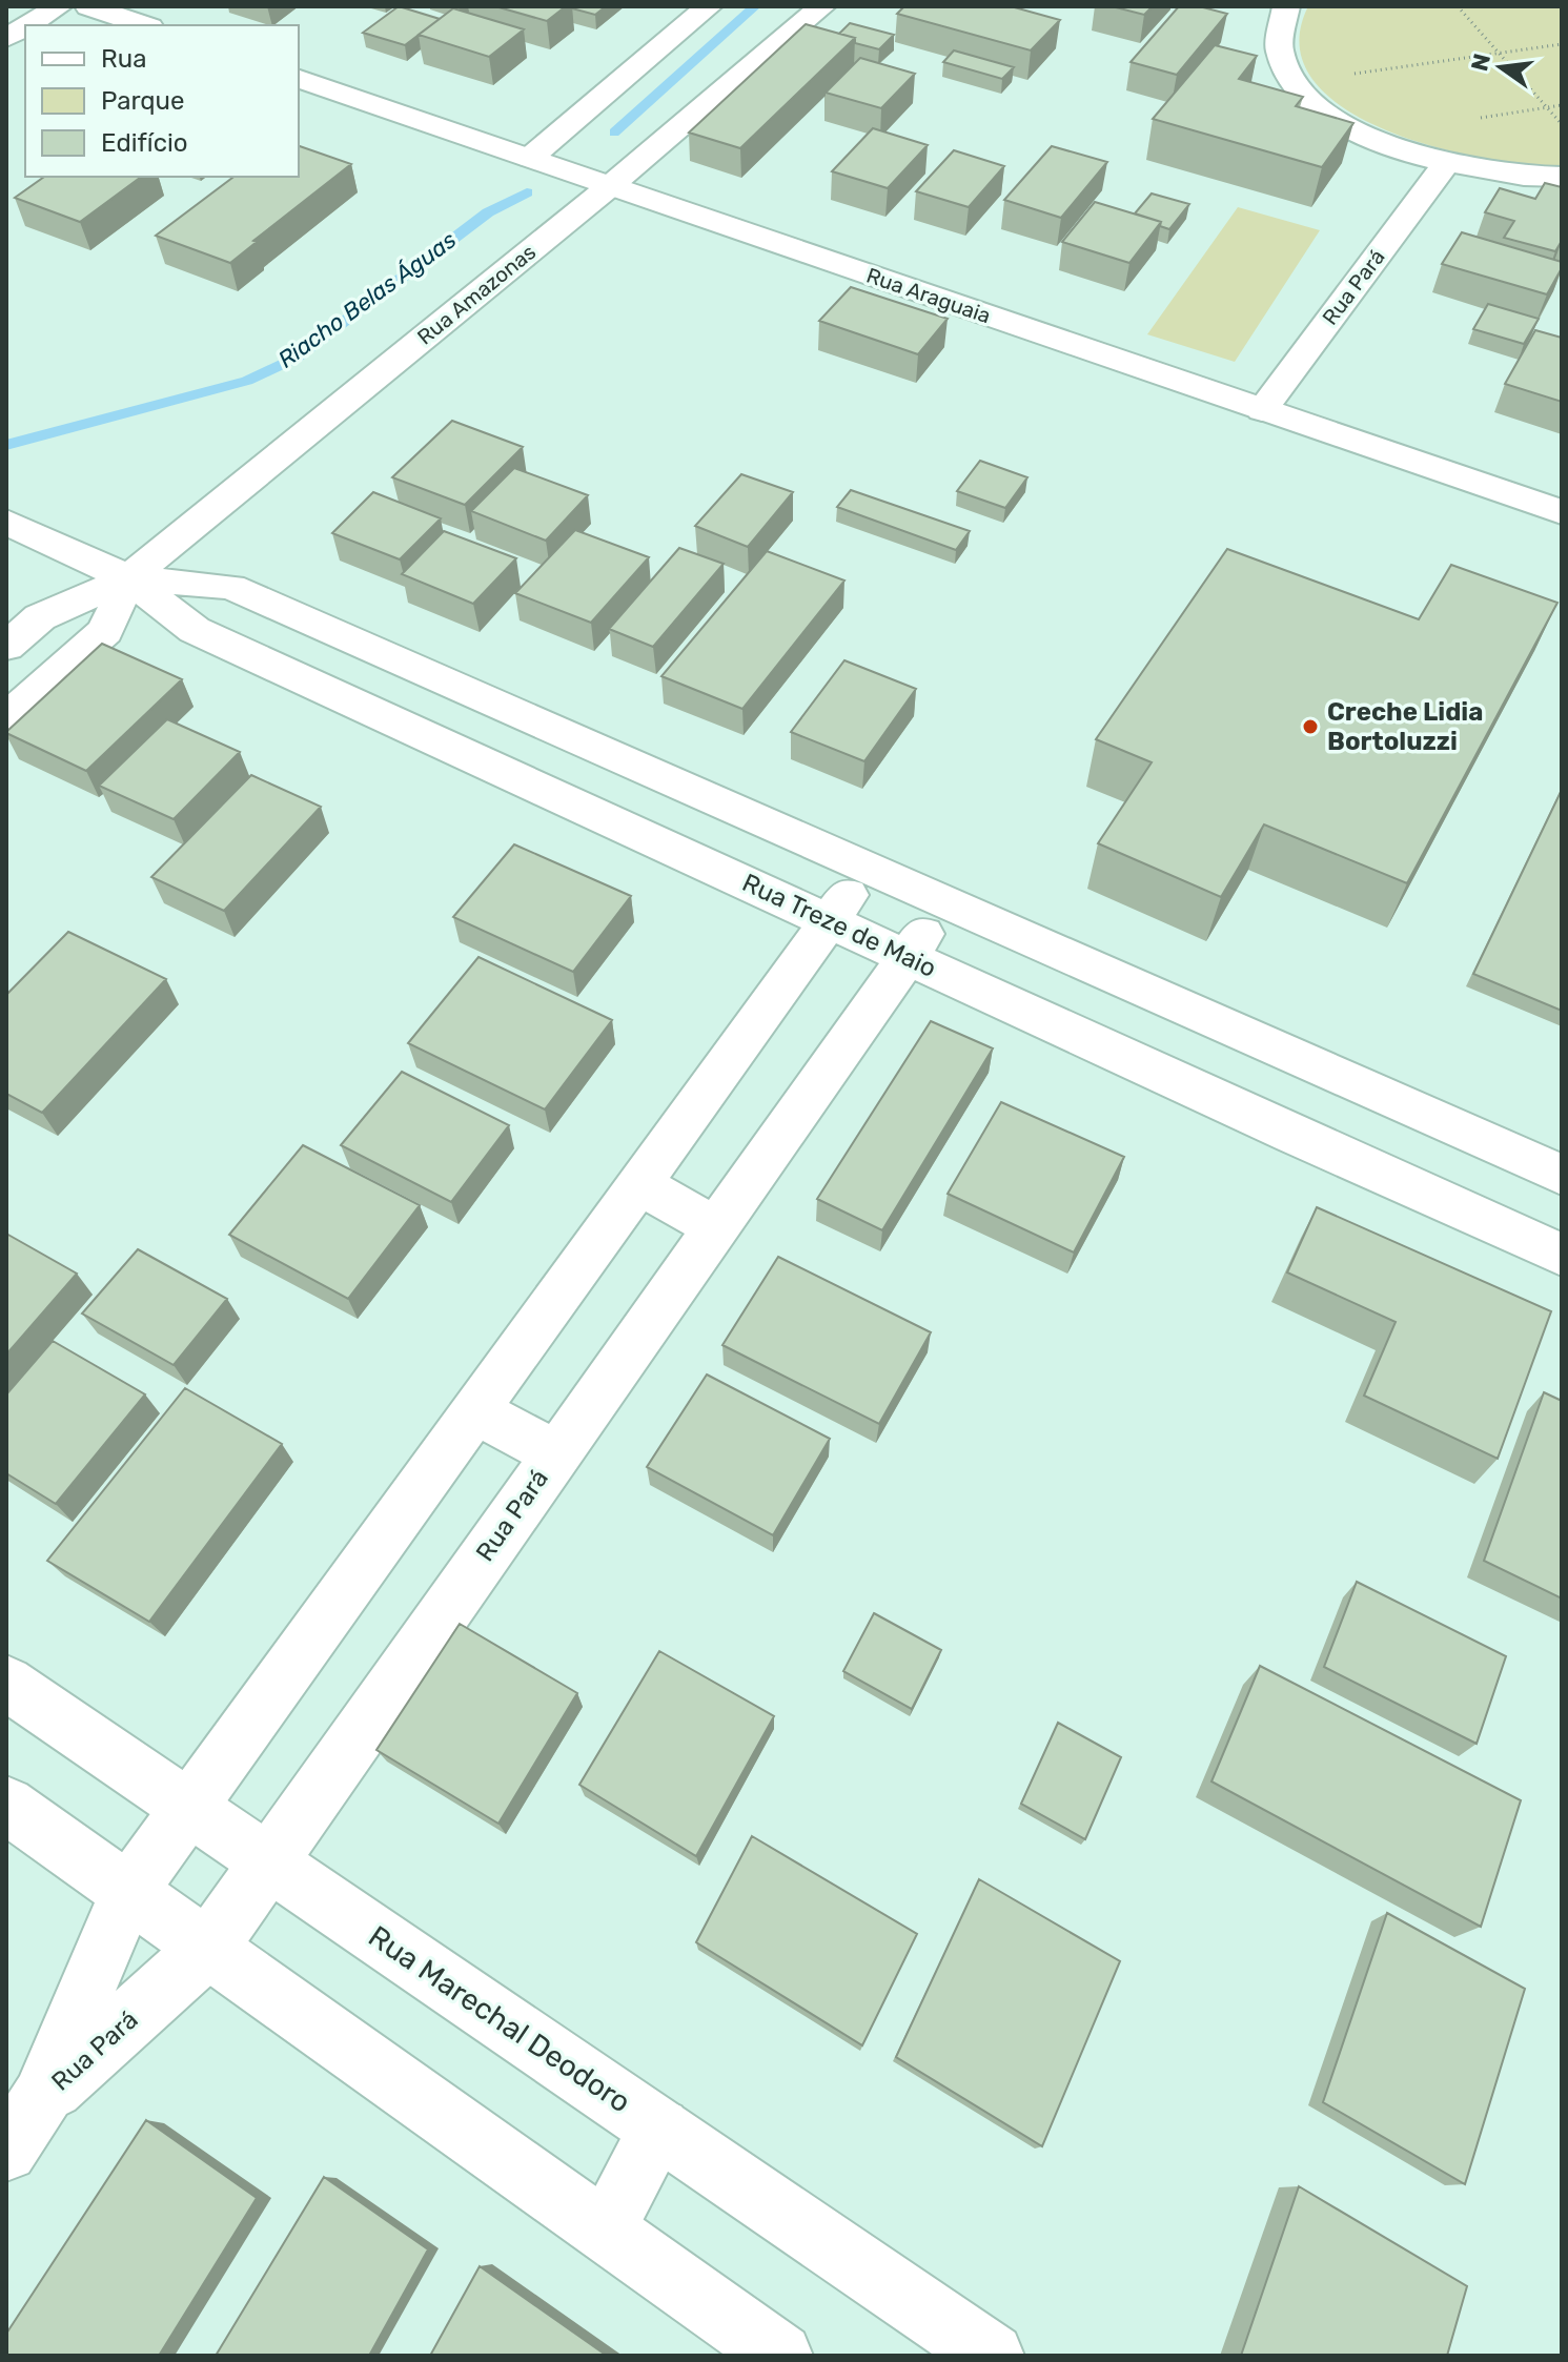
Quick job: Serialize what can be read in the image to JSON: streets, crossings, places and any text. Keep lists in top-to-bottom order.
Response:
{
  "streets": {
    "street": [
      "Rua Pará",
      "Rua Amazonas",
      "Rua Araguaia",
      "Rua Treze de Maio",
      "Rua Marechal Deodoro"
    ]
  },
  "crossings": [
    ["Rua Pará", "Rua Araguaia"],
    ["Rua Pará", "Rua Treze de Maio"],
    ["Rua Pará", "Rua Marechal Deodoro"],
    ["Rua Amazonas", "Rua Araguaia"],
    ["Rua Amazonas", "Rua Treze de Maio"]
  ],
  "water": ["Riacho Belas Águas"],
  "places": ["Creche Lidia Bortoluzzi"],
  "legend": ["Rua", "Parque", "Edifício"],
  "north": "left"
}
